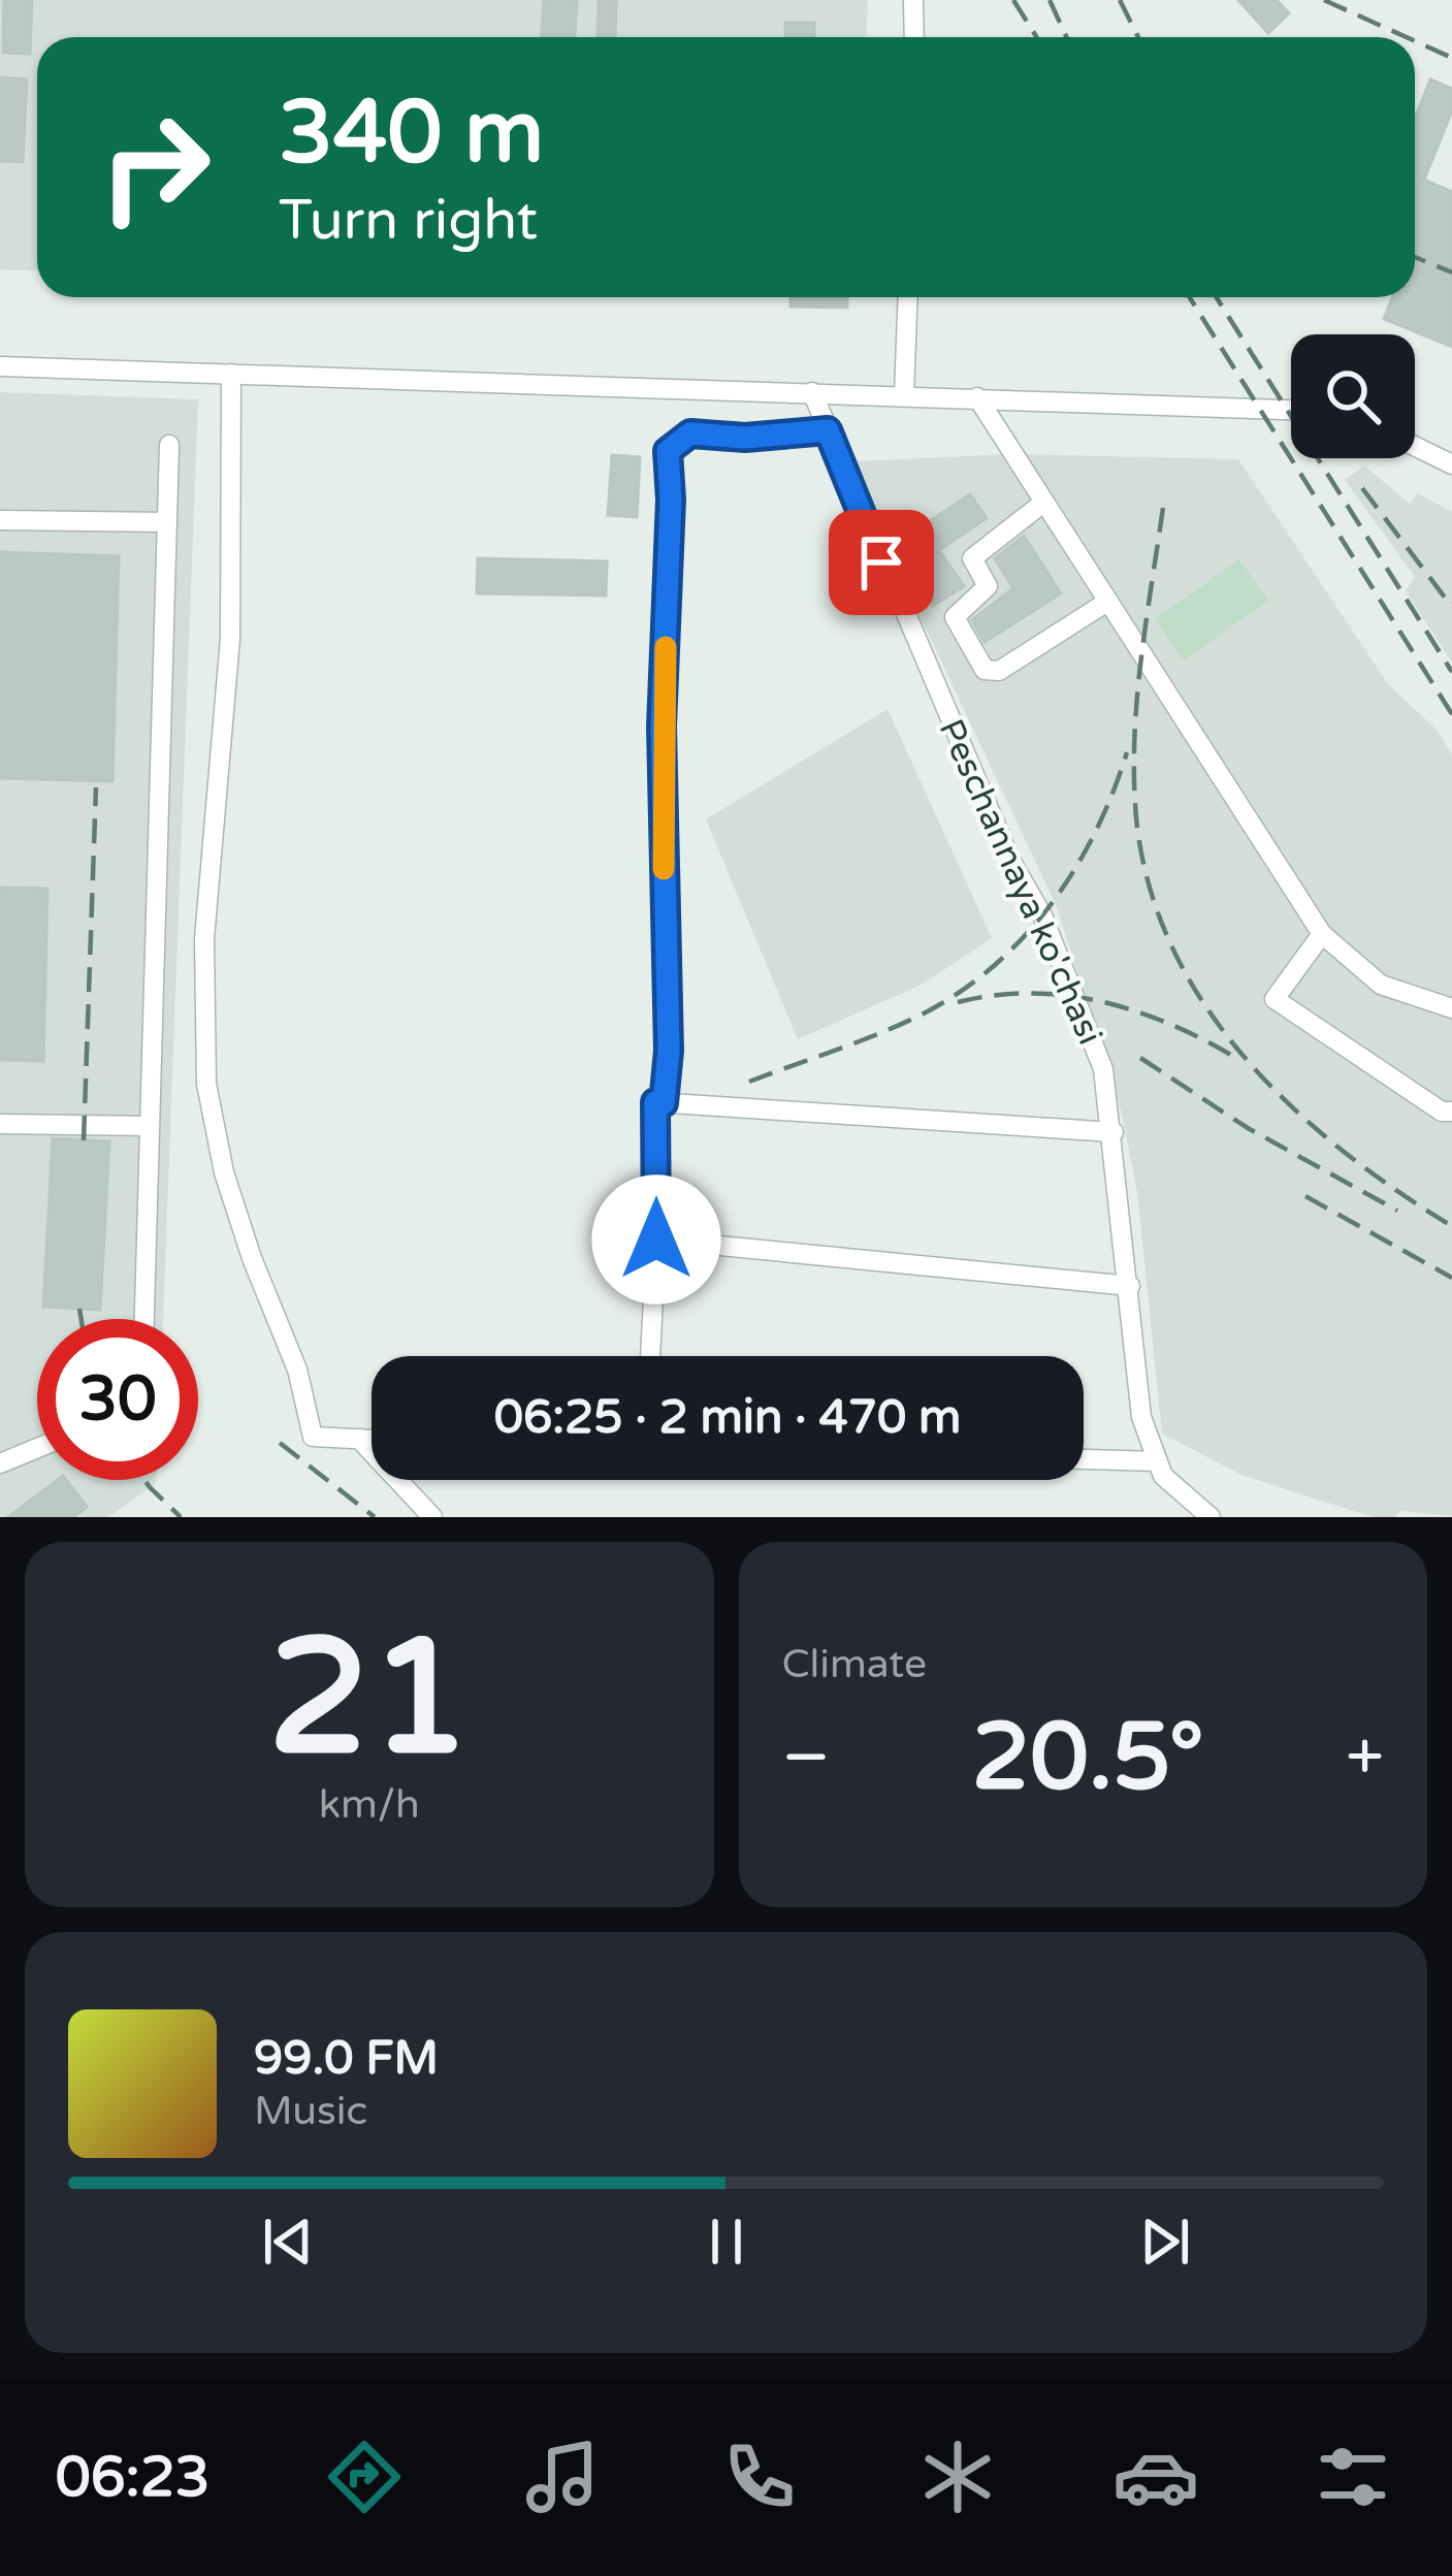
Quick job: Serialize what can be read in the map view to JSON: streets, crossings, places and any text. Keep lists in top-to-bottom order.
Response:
{
  "streets": {
    "street": ["Peschannaya ko'chasi"]
  },
  "page": {
    "turn": ["340 m", "Turn right"],
    "limit": "30",
    "trip": "06:25 · 2 min · 470 m",
    "tile": [
      ["21", "km/h"],
      "Climate"
    ],
    "heat": ["−", "20.5°", "+"],
    "song": ["99.0 FM", "Music"],
    "tabs": "06:23"
  }
}
